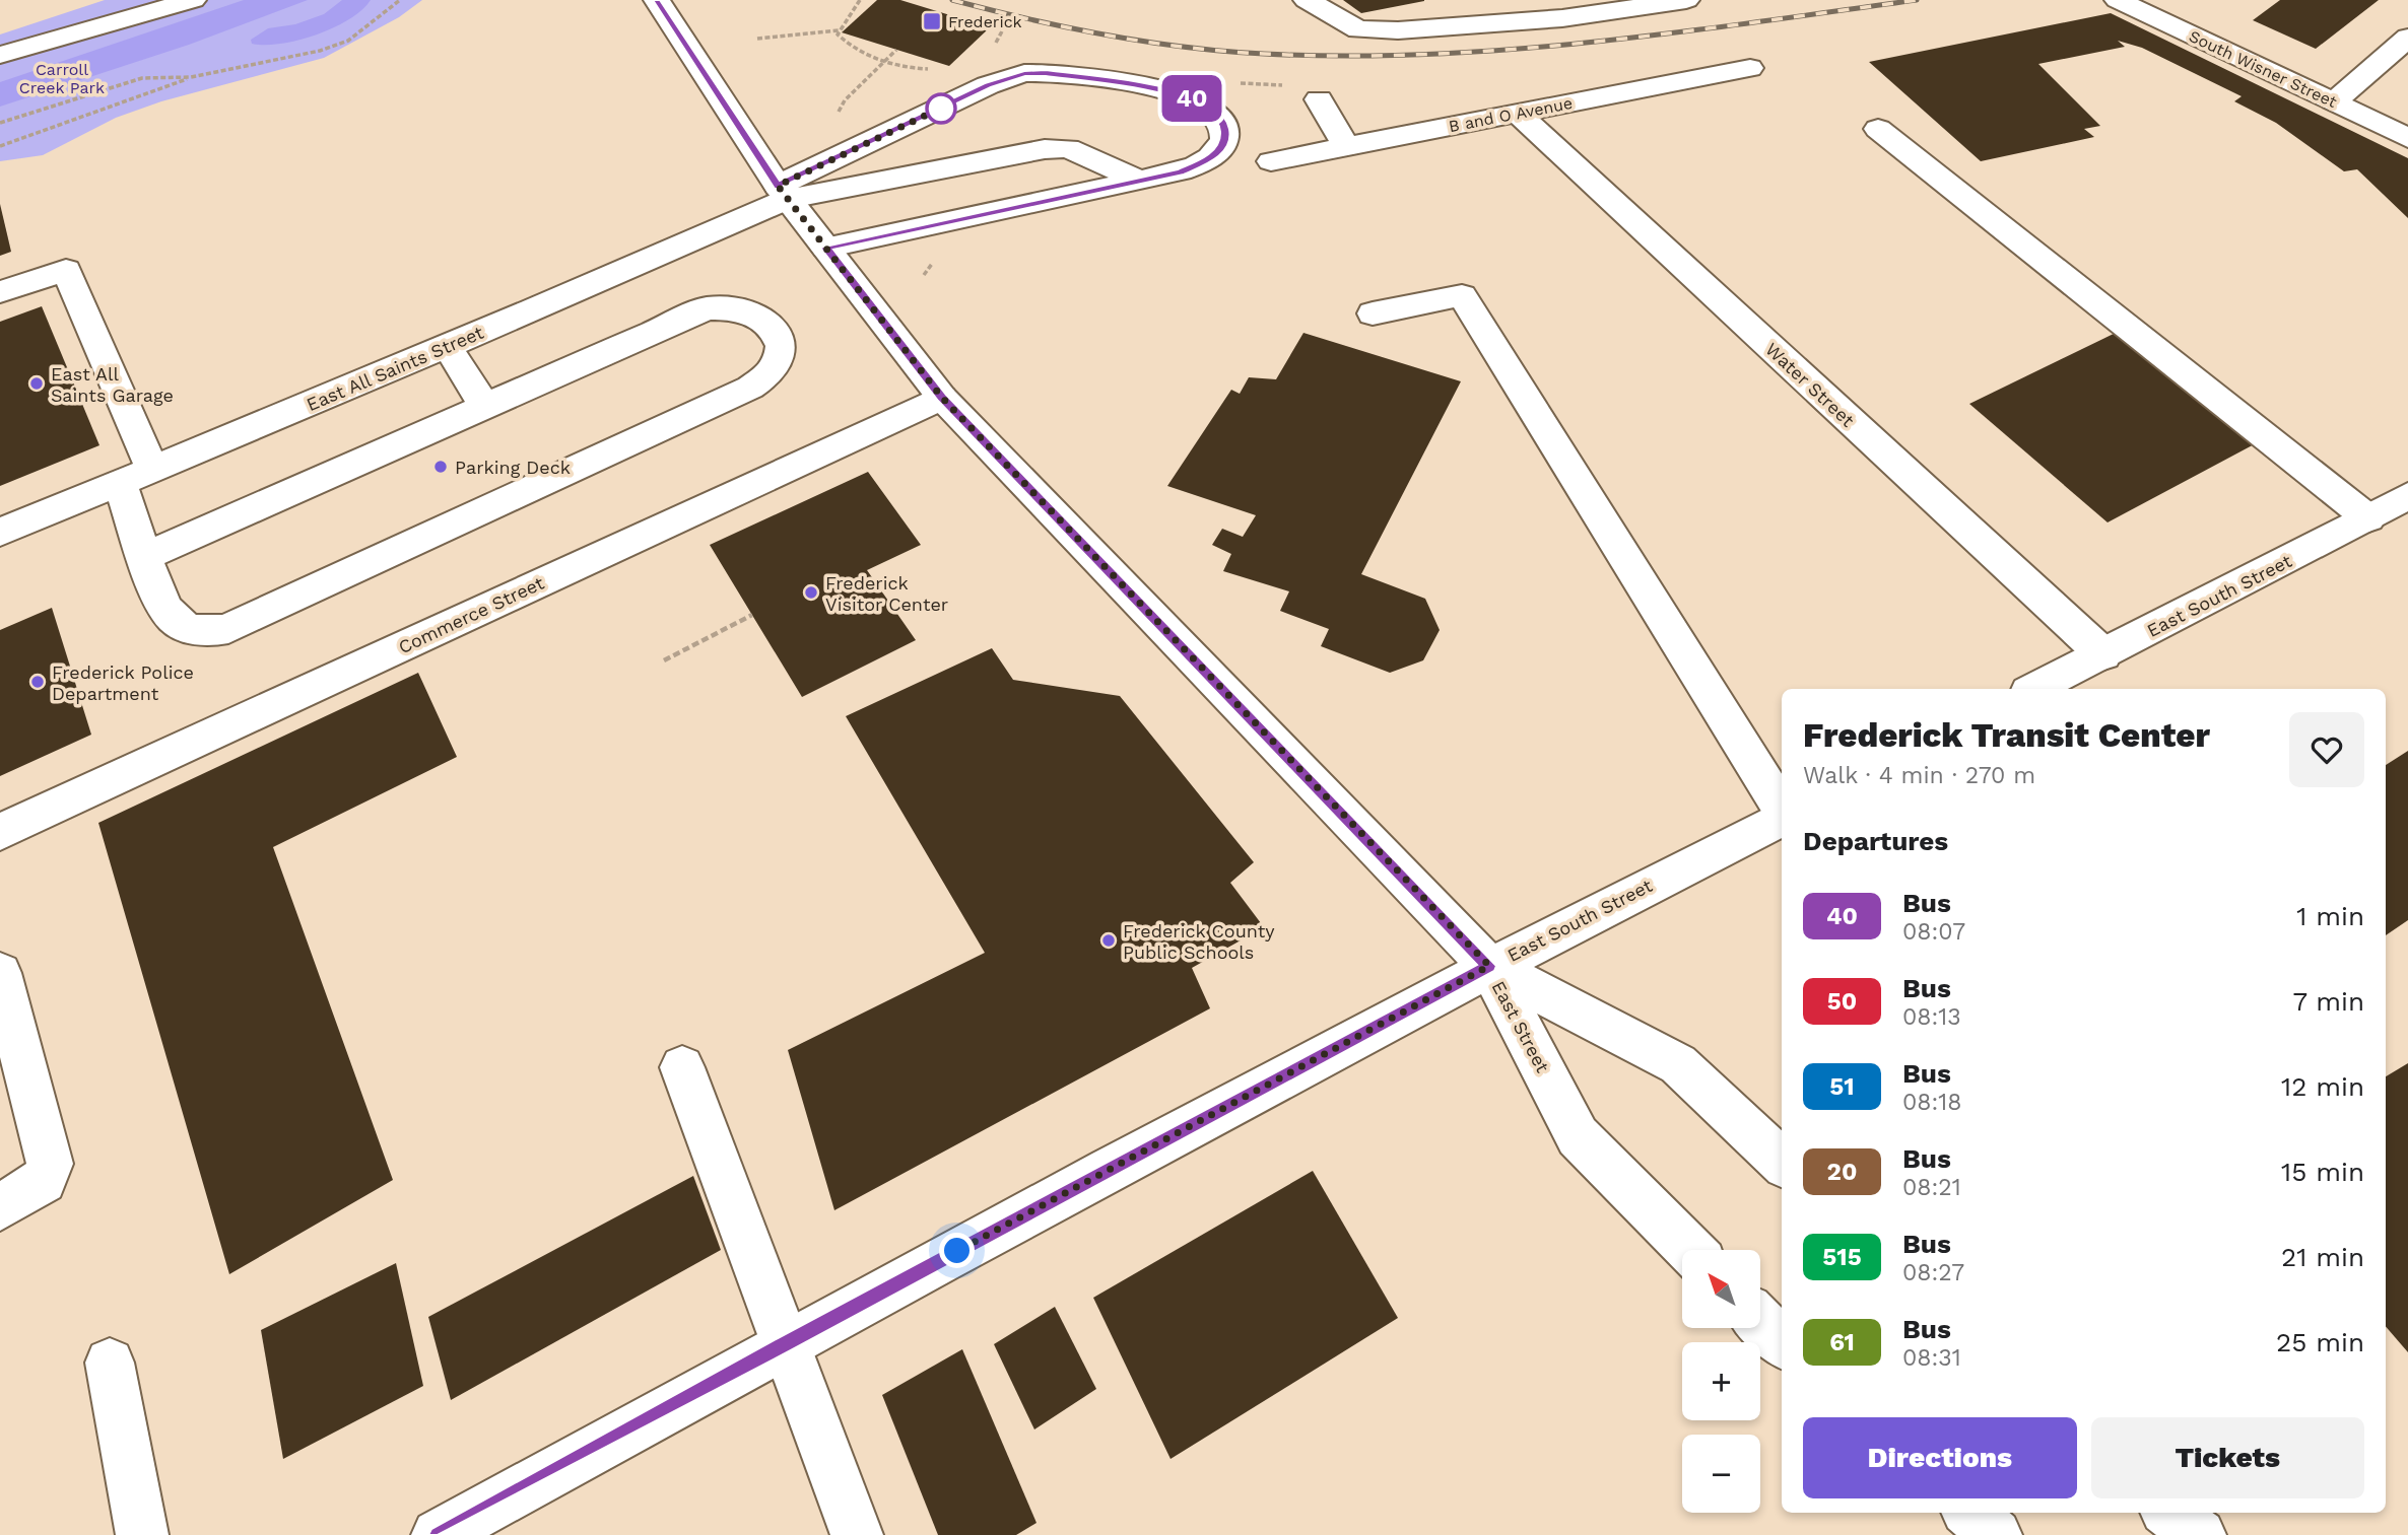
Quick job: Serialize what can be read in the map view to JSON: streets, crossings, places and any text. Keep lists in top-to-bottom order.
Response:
{
  "streets": {
    "street": [
      "South Wisner Street",
      "B and O Avenue",
      "East All Saints Street",
      "Water Street",
      "East South Street",
      "Commerce Street",
      "East Street"
    ]
  },
  "crossings": [
    ["B and O Avenue", "Water Street"],
    ["Water Street", "East South Street"],
    ["East South Street", "East Street"]
  ],
  "parks": ["Carroll Creek Park"],
  "places": {
    "transit": ["Frederick"],
    "other": [
      "East All Saints Garage",
      "Parking Deck",
      "Frederick Visitor Center",
      "Frederick Police Department",
      "Frederick County Public Schools"
    ]
  },
  "lines": ["bus line 40"],
  "north": "top left",
  "page": {
    "on_map": "40",
    "heading": [
      ["Frederick Transit Center", "Walk · 4 min · 270 m"],
      "Departures"
    ],
    "list": [
      {
        "mark": "40",
        "name": "Bus",
        "note": "08:07",
        "value": "1 min"
      },
      {
        "mark": "50",
        "name": "Bus",
        "note": "08:13",
        "value": "7 min"
      },
      {
        "mark": "51",
        "name": "Bus",
        "note": "08:18",
        "value": "12 min"
      },
      {
        "mark": "20",
        "name": "Bus",
        "note": "08:21",
        "value": "15 min"
      },
      {
        "mark": "515",
        "name": "Bus",
        "note": "08:27",
        "value": "21 min"
      },
      {
        "mark": "61",
        "name": "Bus",
        "note": "08:31",
        "value": "25 min"
      }
    ],
    "map_buttons": ["+", "−"],
    "buttons": ["Directions", "Tickets"]
  }
}
